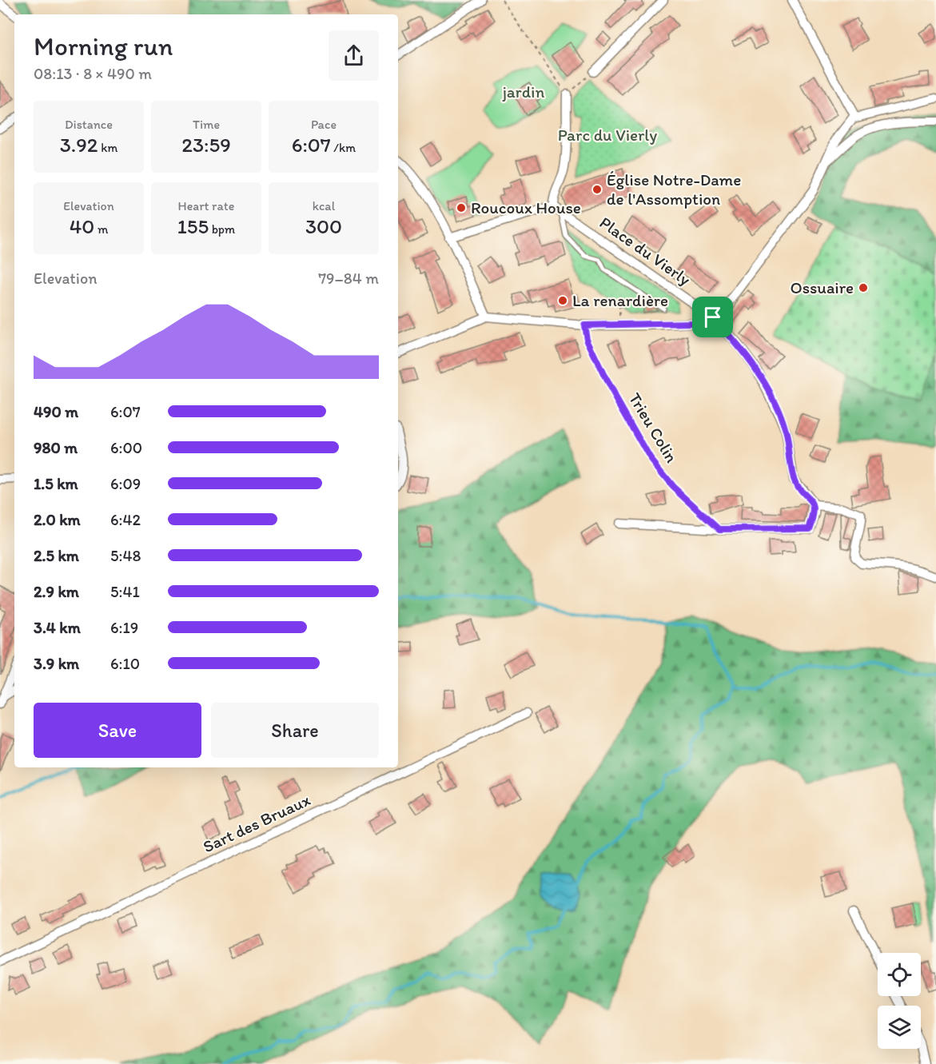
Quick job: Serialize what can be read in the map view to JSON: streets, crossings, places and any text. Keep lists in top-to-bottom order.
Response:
{
  "streets": {
    "street": ["Place du Vierly", "Sart des Bruaux"],
    "path": ["Trieu Colin"]
  },
  "parks": ["jardin", "Parc du Vierly"],
  "places": [
    "Église Notre-Dame de l'Assomption",
    "Roucoux House",
    "Ossuaire",
    "La renardière"
  ],
  "page": {
    "heading": ["Morning run", "08:13 · 8 × 490 m"],
    "stats": [
      ["Distance", "3.92 km"],
      ["Time", "23:59"],
      ["Pace", "6:07 /km"],
      ["Elevation", "40 m"],
      ["Heart rate", "155 bpm"],
      ["kcal", "300"]
    ],
    "chart": ["Elevation", "79–84 m"],
    "list": [
      {
        "name": "490 m",
        "note": "6:07"
      },
      {
        "name": "980 m",
        "note": "6:00"
      },
      {
        "name": "1.5 km",
        "note": "6:09"
      },
      {
        "name": "2.0 km",
        "note": "6:42"
      },
      {
        "name": "2.5 km",
        "note": "5:48"
      },
      {
        "name": "2.9 km",
        "note": "5:41"
      },
      {
        "name": "3.4 km",
        "note": "6:19"
      },
      {
        "name": "3.9 km",
        "note": "6:10"
      }
    ],
    "buttons": ["Save", "Share"]
  }
}
